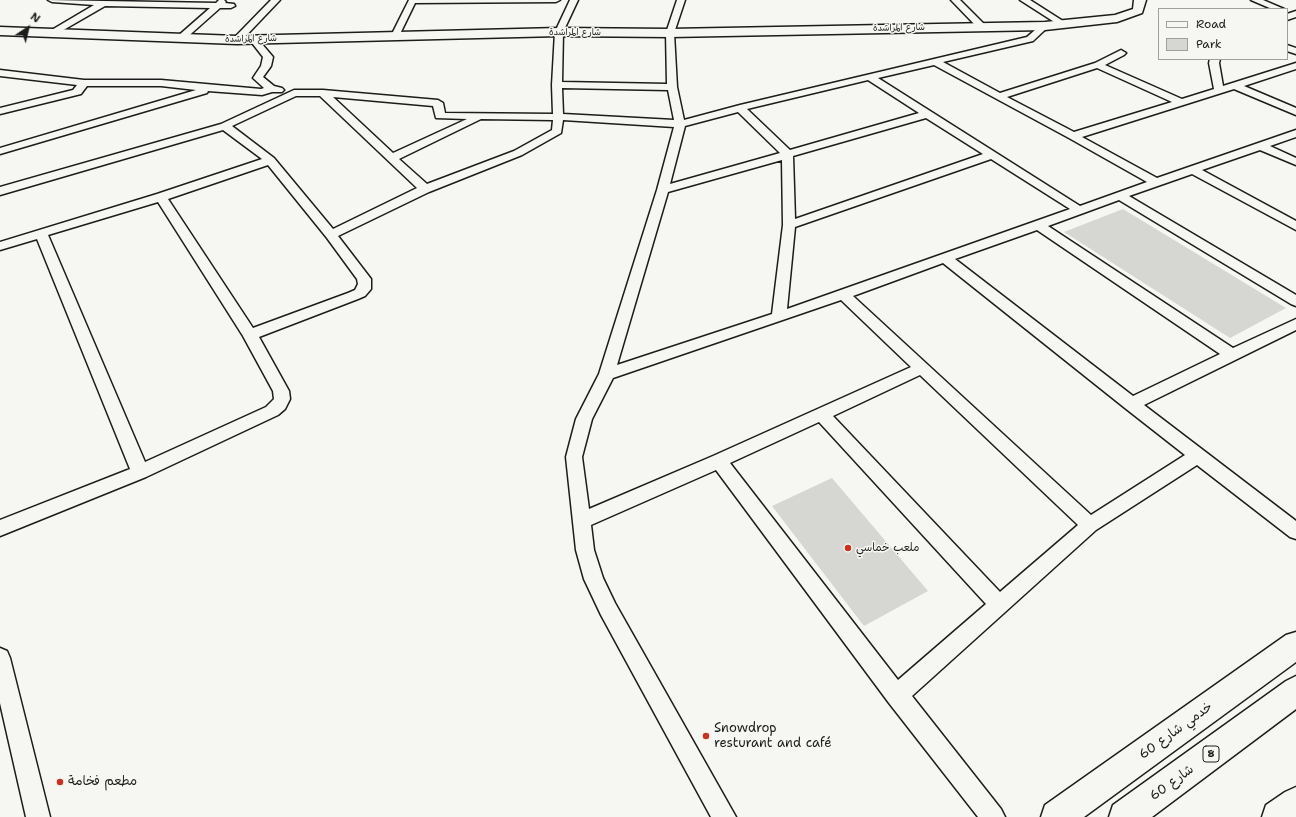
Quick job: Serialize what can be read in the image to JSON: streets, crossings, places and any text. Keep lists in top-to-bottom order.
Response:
{
  "streets": {
    "main road": [
      "شارع المراشدة",
      "خدمي شارع 60",
      "8",
      "شارع 60"
    ]
  },
  "places": ["ملعب خماسي", "Snowdrop resturant and café", "مطعم فخامة"],
  "legend": ["Road", "Park"],
  "north": "top right"
}
